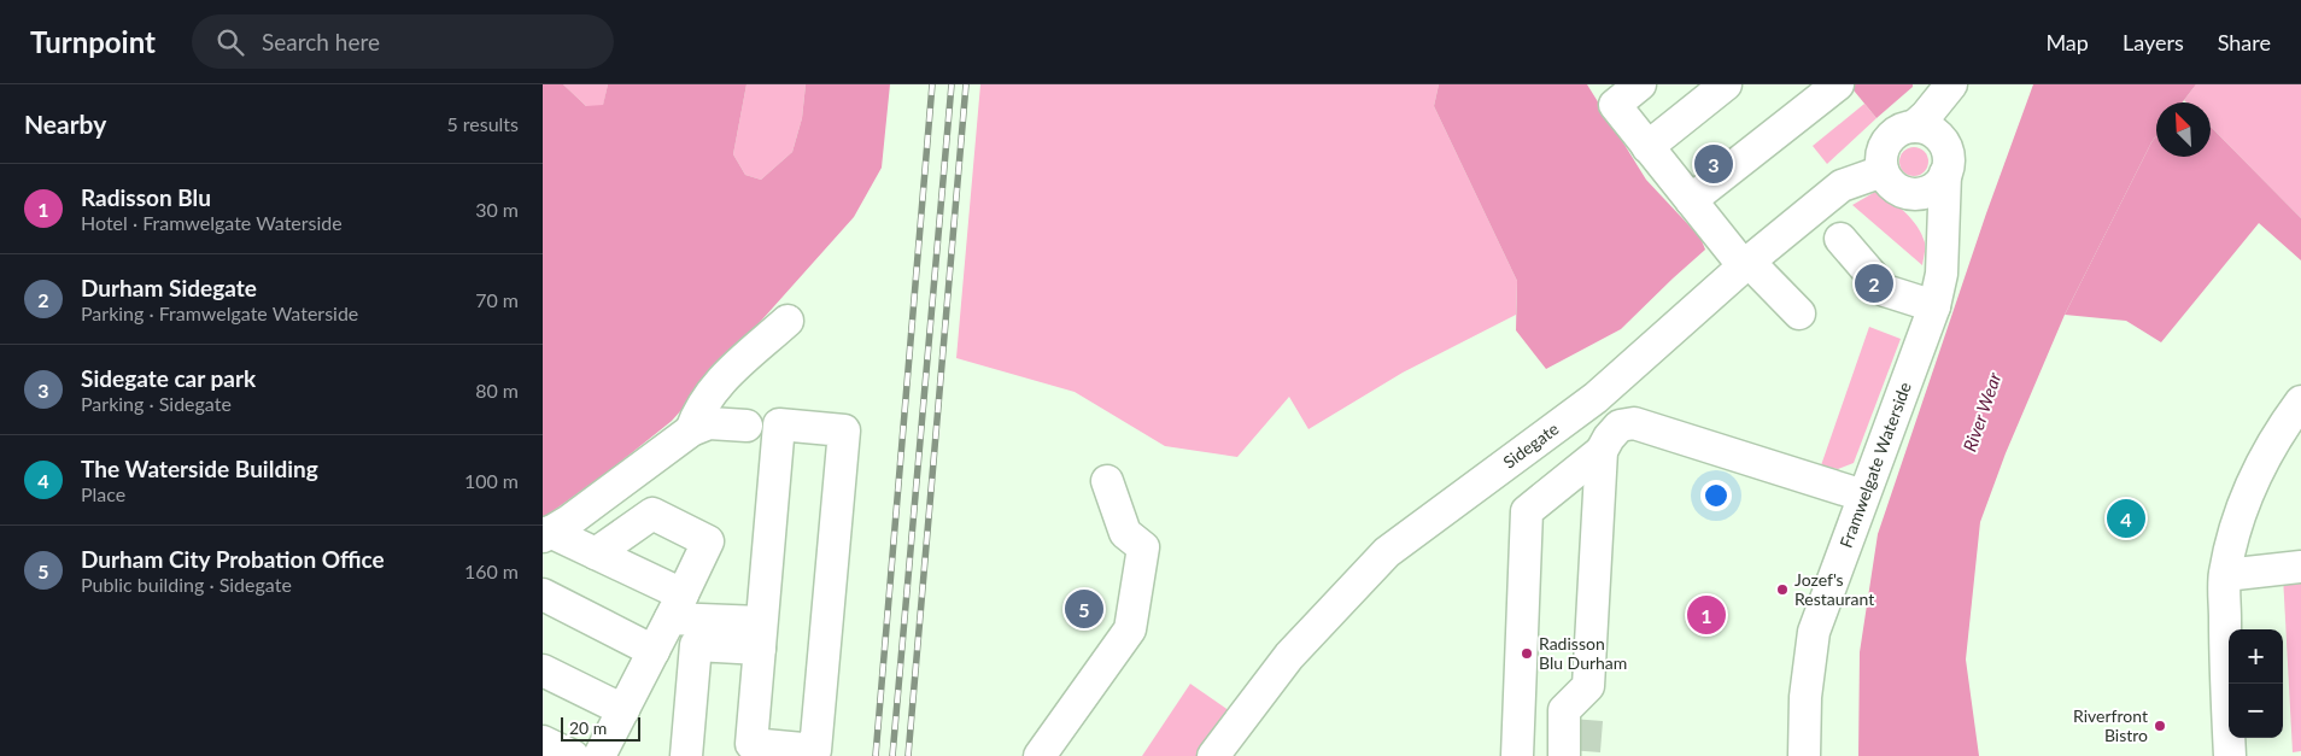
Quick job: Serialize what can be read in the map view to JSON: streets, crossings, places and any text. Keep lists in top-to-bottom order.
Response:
{
  "streets": {
    "street": ["Sidegate", "Framwelgate Waterside"]
  },
  "crossings": [
    ["Sidegate", "Framwelgate Waterside"]
  ],
  "water": ["River Wear"],
  "places": ["Jozef's Restaurant", "Radisson Blu Durham", "Riverfront Bistro"],
  "scale_bar": "20 m",
  "north": "top left",
  "page": {
    "header": "Turnpoint",
    "search": "Search here",
    "nav": ["Map", "Layers", "Share"],
    "heading": ["Nearby", "5 results"],
    "pins": [
      "3",
      "2",
      "4",
      "5",
      "1"
    ],
    "list": [
      {
        "mark": "1",
        "name": "Radisson Blu",
        "note": "Hotel · Framwelgate Waterside",
        "value": "30 m"
      },
      {
        "mark": "2",
        "name": "Durham Sidegate",
        "note": "Parking · Framwelgate Waterside",
        "value": "70 m"
      },
      {
        "mark": "3",
        "name": "Sidegate car park",
        "note": "Parking · Sidegate",
        "value": "80 m"
      },
      {
        "mark": "4",
        "name": "The Waterside Building",
        "note": "Place",
        "value": "100 m"
      },
      {
        "mark": "5",
        "name": "Durham City Probation Office",
        "note": "Public building · Sidegate",
        "value": "160 m"
      }
    ],
    "map_buttons": ["+", "−"],
    "scale": "20 m"
  }
}
